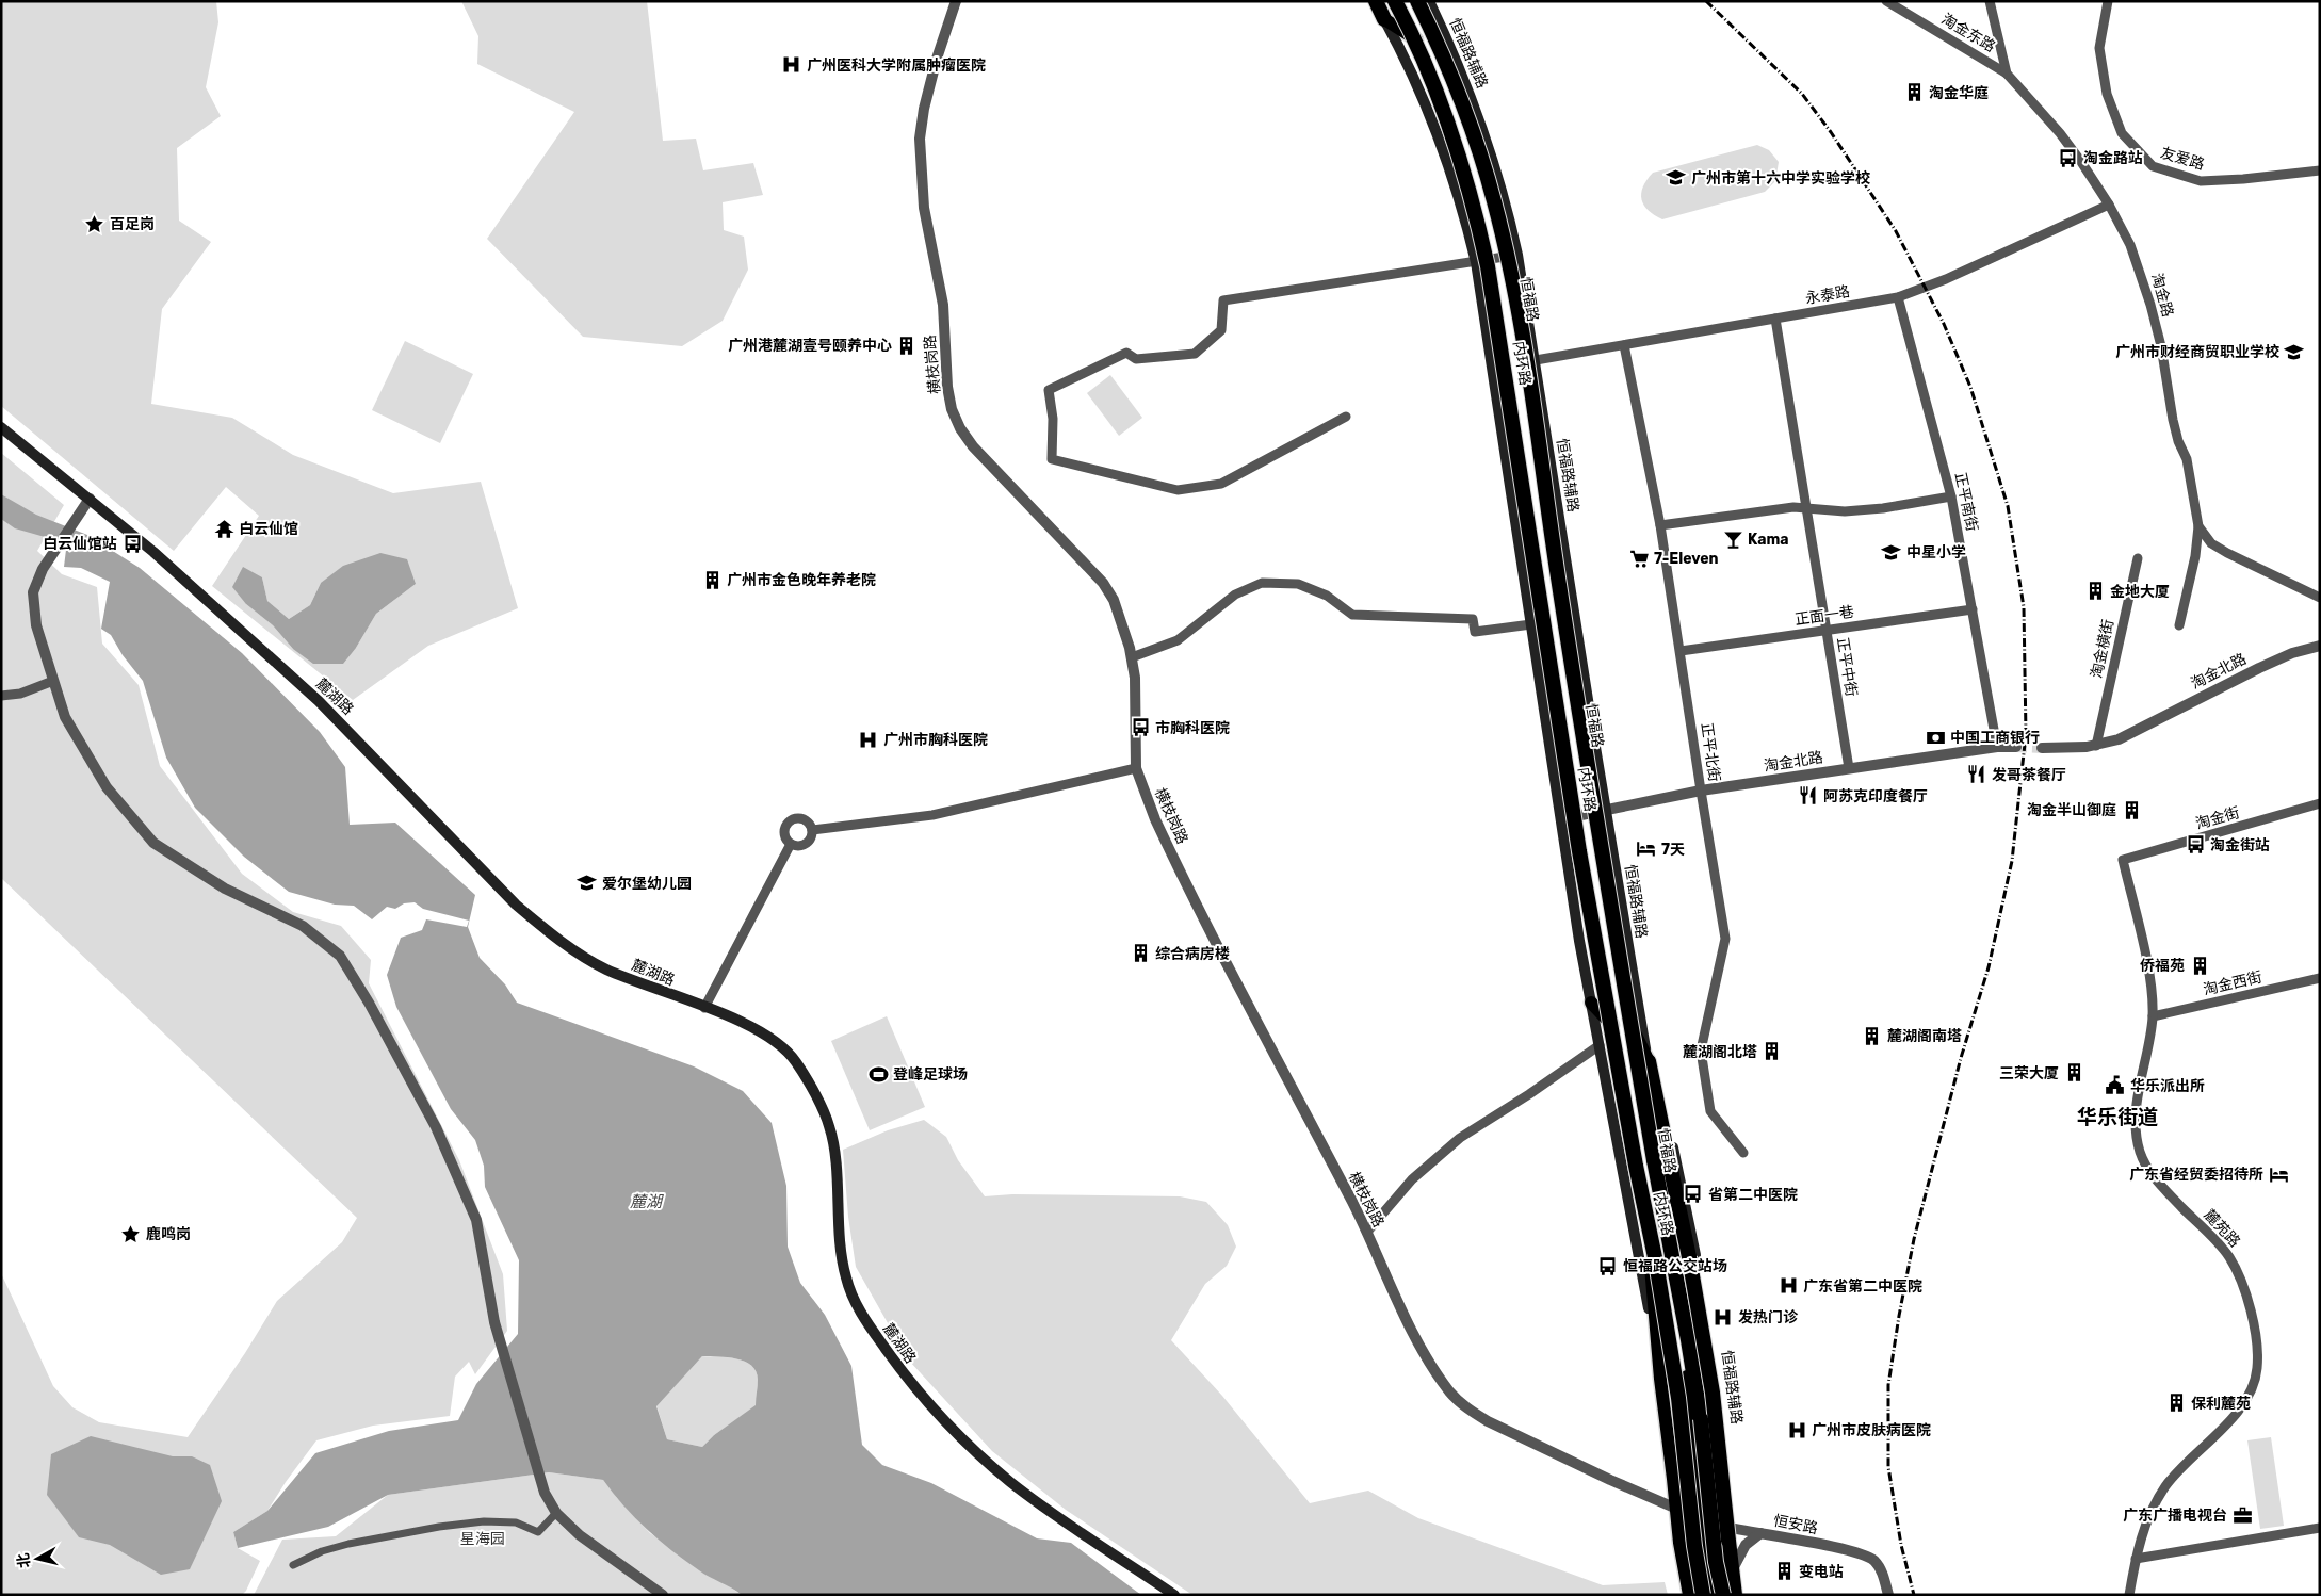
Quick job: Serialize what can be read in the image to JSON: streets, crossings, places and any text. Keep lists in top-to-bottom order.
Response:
{
  "streets": {
    "highway": ["内环路"],
    "main road": ["恒福路辅路", "恒福路", "麓湖路"],
    "street": [
      "淘金东路",
      "友爱路",
      "永泰路",
      "淘金路",
      "横枝岗路",
      "正平南街",
      "正面一巷",
      "淘金横街",
      "正平中街",
      "淘金北路",
      "正平北街",
      "淘金街",
      "淘金西街",
      "麓苑路",
      "恒安路"
    ]
  },
  "crossings": [
    ["淘金东路", "淘金路"],
    ["恒福路辅路", "永泰路"],
    ["恒福路辅路", "恒福路"],
    ["恒福路辅路", "淘金北路"],
    ["恒福路辅路", "恒安路"],
    ["永泰路", "淘金路"],
    ["永泰路", "正平南街"],
    ["永泰路", "正平中街"],
    ["永泰路", "正平北街"],
    ["恒福路", "内环路"],
    ["恒福路", "淘金北路"],
    ["恒福路", "恒安路"],
    ["横枝岗路", "恒安路"],
    ["正平南街", "正面一巷"],
    ["正平南街", "淘金北路"],
    ["正面一巷", "正平中街"],
    ["正面一巷", "正平北街"],
    ["淘金横街", "淘金北路"],
    ["正平中街", "淘金北路"],
    ["淘金北路", "正平北街"],
    ["淘金街", "麓苑路"],
    ["淘金西街", "麓苑路"]
  ],
  "districts": ["华乐街道"],
  "water": ["麓湖"],
  "parks": ["星海园"],
  "places": {
    "hospital": [
      "广州医科大学附属肿瘤医院",
      "广州市胸科医院",
      "广东省第二中医院",
      "发热门诊",
      "广州市皮肤病医院"
    ],
    "building": [
      "淘金华庭",
      "广州港麓湖壹号颐养中心",
      "广州市金色晚年养老院",
      "金地大厦",
      "淘金半山御庭",
      "综合病房楼",
      "侨福苑",
      "麓湖阁南塔",
      "麓湖阁北塔",
      "三荣大厦",
      "保利麓苑",
      "变电站"
    ],
    "bus stop": [
      "淘金路站",
      "白云仙馆站",
      "市胸科医院",
      "淘金街站",
      "省第二中医院",
      "恒福路公交站场"
    ],
    "school or university": [
      "广州市第十六中学实验学校",
      "广州市财经商贸职业学校",
      "中星小学",
      "爱尔堡幼儿园"
    ],
    "place": ["百足岗", "鹿鸣岗"],
    "temple": ["白云仙馆"],
    "bar": ["Kama"],
    "supermarket": ["7-Eleven"],
    "bank": ["中国工商银行"],
    "restaurant": ["发哥茶餐厅", "阿苏克印度餐厅"],
    "hotel": ["7天", "广东省经贸委招待所"],
    "sports": ["登峰足球场"],
    "public building": ["华乐派出所"],
    "office": ["广东广播电视台"]
  },
  "north": "left"
}
